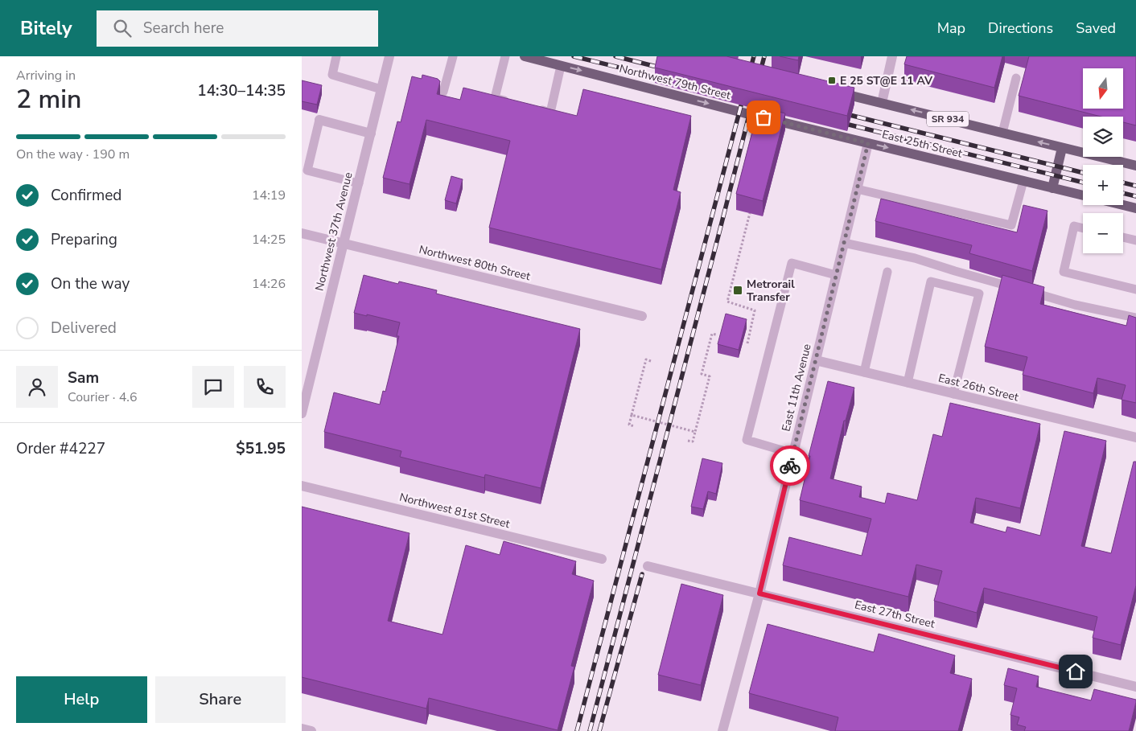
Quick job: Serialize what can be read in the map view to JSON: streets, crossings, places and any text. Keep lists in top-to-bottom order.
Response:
{
  "streets": {
    "main road": ["Northwest 79th Street", "SR 934", "East 25th Street"],
    "street": [
      "Northwest 37th Avenue",
      "Northwest 80th Street",
      "East 11th Avenue",
      "East 26th Street",
      "Northwest 81st Street",
      "East 27th Street"
    ]
  },
  "crossings": [
    ["Northwest 79th Street", "East 25th Street"],
    ["East 25th Street", "East 11th Avenue"],
    ["Northwest 37th Avenue", "Northwest 80th Street"],
    ["East 11th Avenue", "East 26th Street"],
    ["East 11th Avenue", "East 27th Street"]
  ],
  "one_way": ["Northwest 79th Street"],
  "places": {
    "transit": ["E 25 ST@E 11 AV", "Metrorail Transfer"]
  },
  "north": "bottom",
  "page": {
    "header": "Bitely",
    "search": "Search here",
    "nav": ["Map", "Directions", "Saved"],
    "heading": ["2 min", "Arriving in", "14:30–14:35"],
    "panel": [
      "Sam",
      "Courier · 4.6",
      "Order #4227",
      "$51.95"
    ],
    "map_buttons": ["+", "−"],
    "bar": "On the way · 190 m",
    "list": [
      ["Confirmed", "14:19"],
      ["Preparing", "14:25"],
      ["On the way", "14:26"],
      "Delivered"
    ],
    "buttons": ["Help", "Share"]
  }
}
